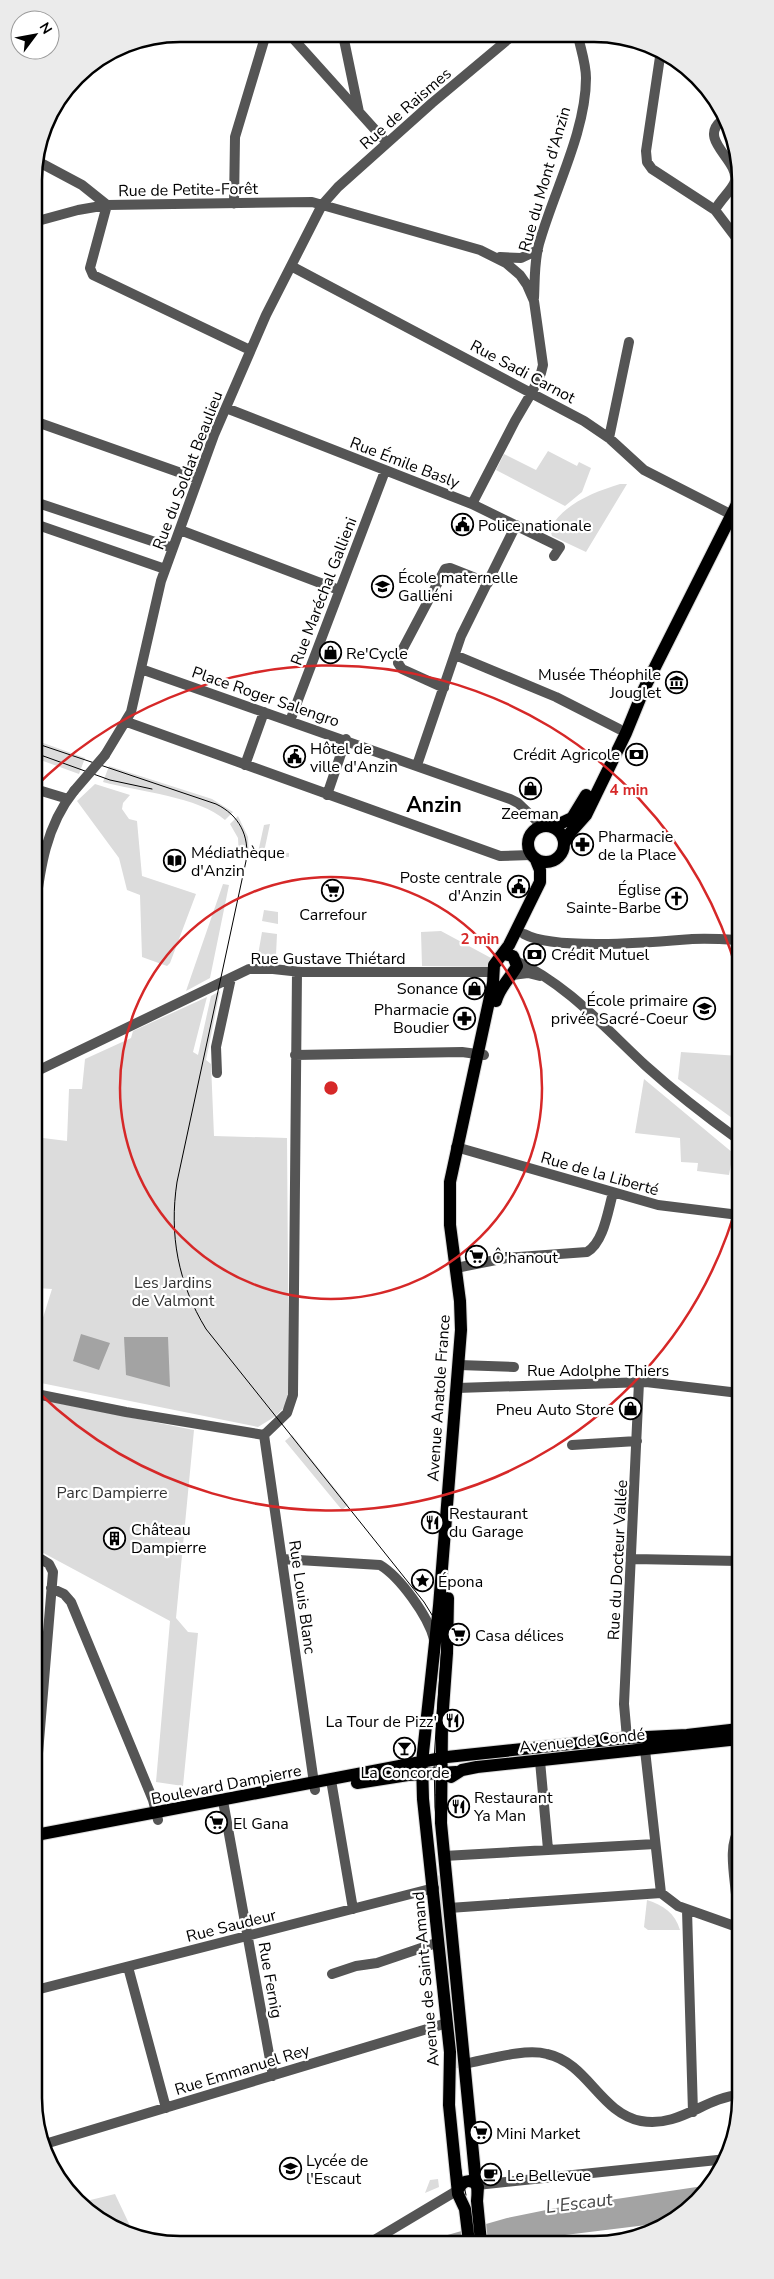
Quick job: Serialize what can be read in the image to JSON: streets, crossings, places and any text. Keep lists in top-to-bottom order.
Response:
{
  "streets": {
    "main road": [
      "Avenue Anatole France",
      "Avenue de Condé",
      "Boulevard Dampierre",
      "Avenue de Saint-Amand"
    ],
    "street": [
      "Rue de Raismes",
      "Rue du Mont d'Anzin",
      "Rue de Petite-Forêt",
      "Rue Sadi Carnot",
      "Rue Émile Basly",
      "Rue du Soldat Beaulieu",
      "Rue Maréchal Gallieni",
      "Place Roger Salengro",
      "Rue Gustave Thiétard",
      "Rue de la Liberté",
      "Rue Adolphe Thiers",
      "Rue du Docteur Vallée",
      "Rue Louis Blanc",
      "Rue Saudeur",
      "Rue Fernig",
      "Rue Emmanuel Rey"
    ]
  },
  "crossings": [
    ["Rue de Raismes", "Rue de Petite-Forêt"],
    ["Rue de Raismes", "Rue du Soldat Beaulieu"],
    ["Rue de Petite-Forêt", "Rue du Soldat Beaulieu"],
    ["Rue Sadi Carnot", "Rue du Soldat Beaulieu"],
    ["Rue Émile Basly", "Rue du Soldat Beaulieu"],
    ["Rue Émile Basly", "Rue Maréchal Gallieni"],
    ["Rue du Soldat Beaulieu", "Place Roger Salengro"],
    ["Rue Maréchal Gallieni", "Place Roger Salengro"],
    ["Place Roger Salengro", "Avenue Anatole France"],
    ["Rue Gustave Thiétard", "Avenue Anatole France"],
    ["Rue de la Liberté", "Avenue Anatole France"],
    ["Rue Adolphe Thiers", "Avenue Anatole France"],
    ["Rue Adolphe Thiers", "Rue du Docteur Vallée"],
    ["Avenue Anatole France", "Avenue de Condé"],
    ["Avenue Anatole France", "Boulevard Dampierre"],
    ["Avenue Anatole France", "Avenue de Saint-Amand"],
    ["Rue Louis Blanc", "Boulevard Dampierre"],
    ["Avenue de Condé", "Boulevard Dampierre"],
    ["Avenue de Condé", "Avenue de Saint-Amand"],
    ["Boulevard Dampierre", "Avenue de Saint-Amand"],
    ["Boulevard Dampierre", "Rue Fernig"],
    ["Rue Saudeur", "Avenue de Saint-Amand"],
    ["Rue Saudeur", "Rue Fernig"],
    ["Avenue de Saint-Amand", "Rue Emmanuel Rey"],
    ["Rue Fernig", "Rue Emmanuel Rey"]
  ],
  "districts": ["Anzin"],
  "water": ["L'Escaut"],
  "parks": ["Les Jardins de Valmont", "Parc Dampierre"],
  "places": {
    "public building": ["Police nationale", "Hôtel de ville d'Anzin", "Poste centrale d'Anzin"],
    "school or university": ["École maternelle Galliéni", "École primaire privée Sacré-Coeur", "Lycée de l'Escaut"],
    "shop": [
      "Re'Cycle",
      "Zeeman",
      "Sonance",
      "Pneu Auto Store"
    ],
    "museum": ["Musée Théophile Jouglet"],
    "bank": ["Crédit Agricole", "Crédit Mutuel"],
    "pharmacy": ["Pharmacie de la Place", "Pharmacie Boudier"],
    "library": ["Médiathèque d'Anzin"],
    "supermarket": [
      "Carrefour",
      "Ô'hanout",
      "Casa délices",
      "El Gana",
      "Mini Market"
    ],
    "church": ["Église Sainte-Barbe"],
    "restaurant": ["Restaurant du Garage", "La Tour de Pizz'", "Restaurant Ya Man"],
    "building": ["Château Dampierre"],
    "place": ["Épona"],
    "bar": ["La Concorde"],
    "cafe": ["Le Bellevue"]
  },
  "north": "top right",
  "rings": ["4 min", "2 min"]
}
